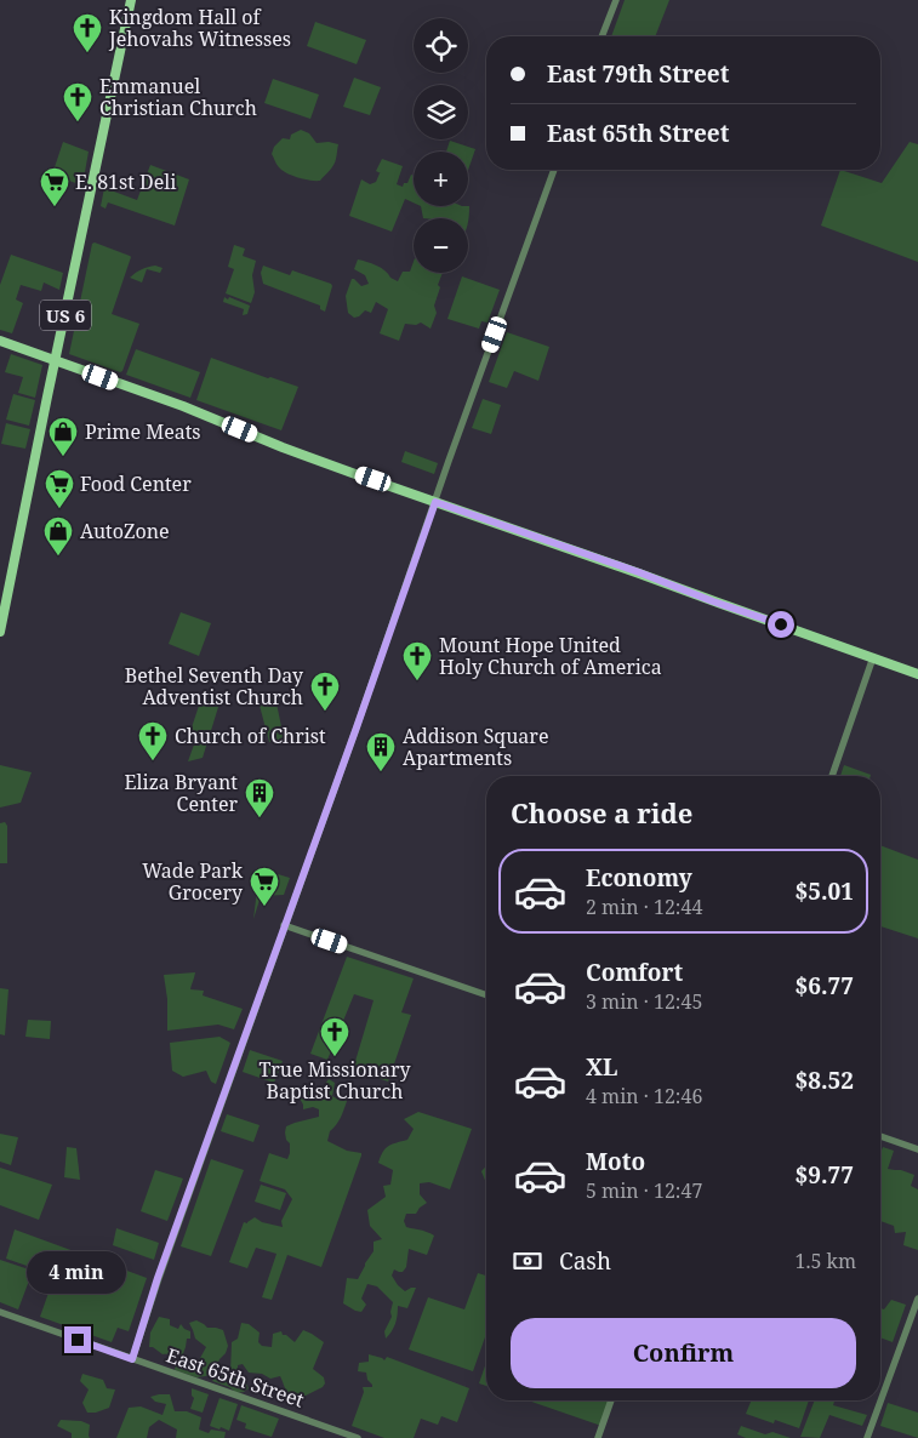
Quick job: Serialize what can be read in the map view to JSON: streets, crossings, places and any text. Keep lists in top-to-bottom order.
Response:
{
  "streets": {
    "main road": ["US 6"],
    "street": ["East 65th Street"]
  },
  "places": {
    "church": [
      "Kingdom Hall of Jehovahs Witnesses",
      "Emmanuel Christian Church",
      "Mount Hope United Holy Church of America",
      "Bethel Seventh Day Adventist Church",
      "Church of Christ",
      "True Missionary Baptist Church"
    ],
    "supermarket": ["E. 81st Deli", "Food Center", "Wade Park Grocery"],
    "shop": ["Prime Meats", "AutoZone"],
    "building": ["Addison Square Apartments", "Eliza Bryant Center"]
  },
  "page": {
    "map_buttons": ["+", "−"],
    "banner": ["East 79th Street", "East 65th Street"],
    "heading": "Choose a ride",
    "list": [
      {
        "name": "Economy",
        "note": "2 min · 12:44",
        "value": "$5.01"
      },
      {
        "name": "Comfort",
        "note": "3 min · 12:45",
        "value": "$6.77"
      },
      {
        "name": "XL",
        "note": "4 min · 12:46",
        "value": "$8.52"
      },
      {
        "name": "Moto",
        "note": "5 min · 12:47",
        "value": "$9.77"
      }
    ],
    "pay": ["Cash", "1.5 km"],
    "bubble": "4 min",
    "buttons": "Confirm"
  }
}
